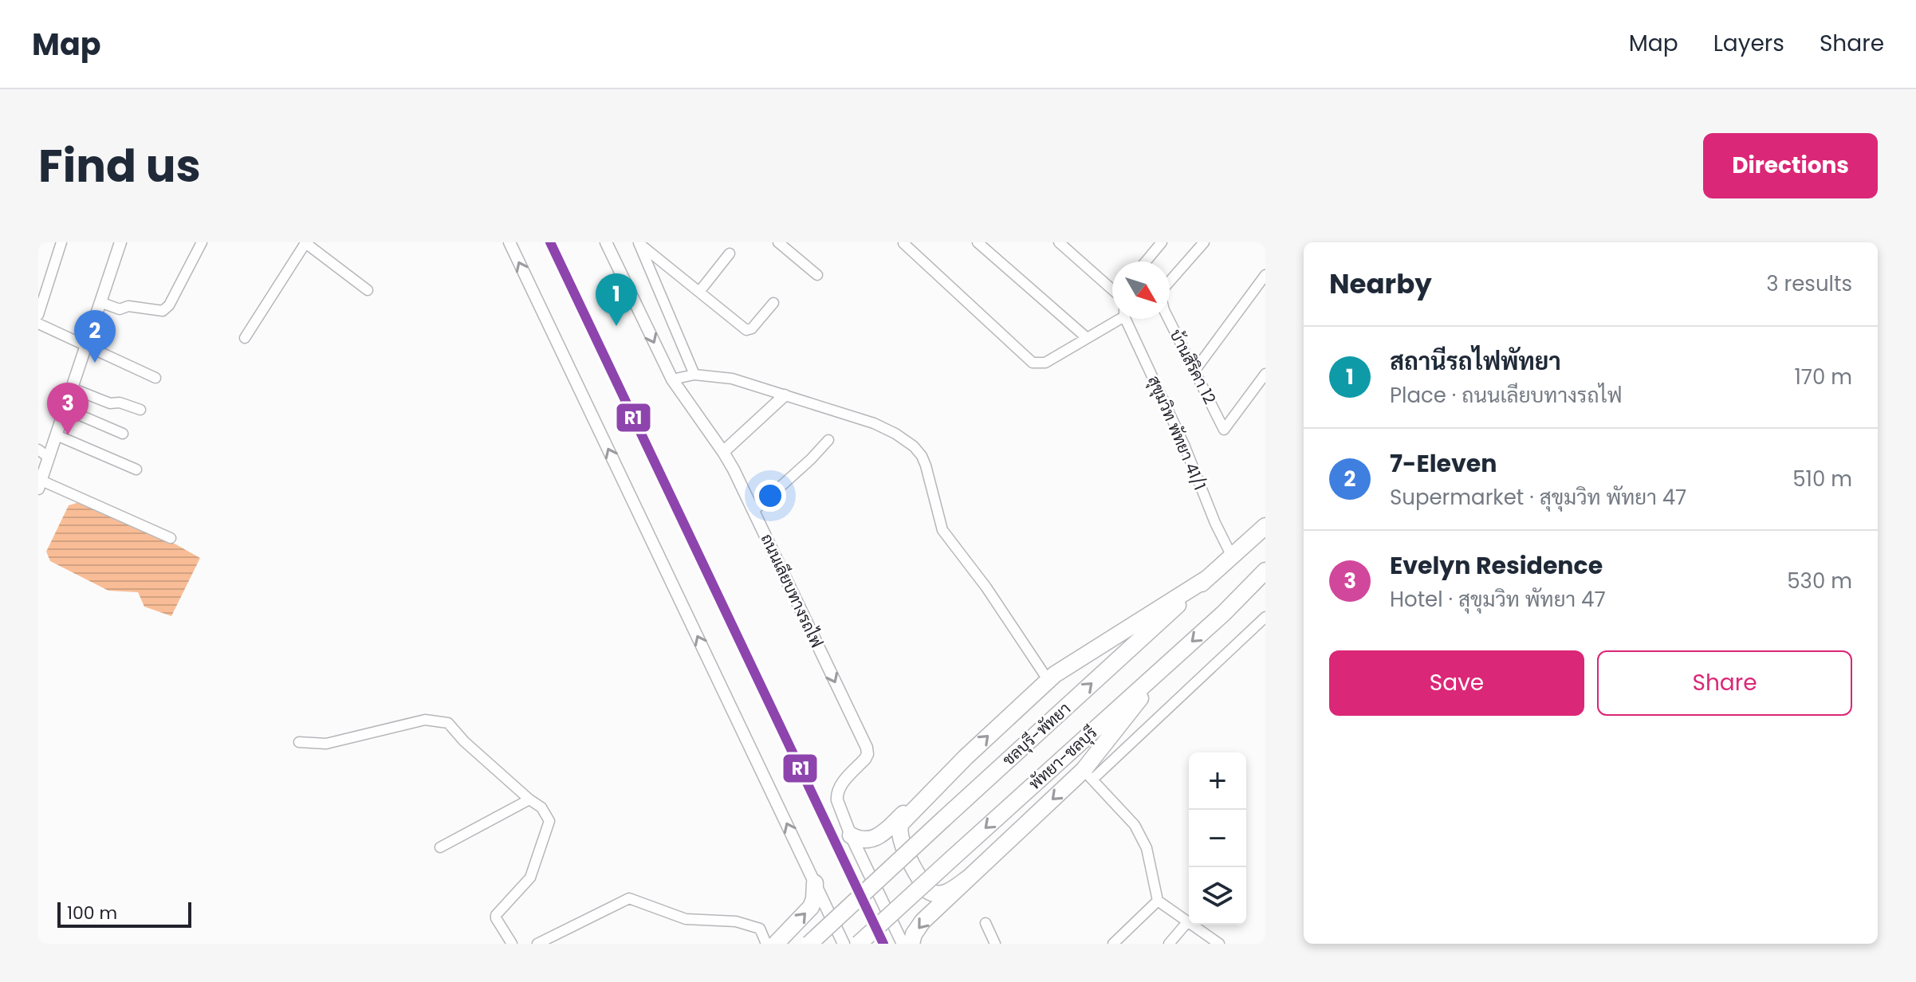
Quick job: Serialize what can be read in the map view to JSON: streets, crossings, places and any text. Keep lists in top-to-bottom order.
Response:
{
  "streets": {
    "highway": ["ชลบุรี-พัทยา", "พัทยา-ชลบุรี"],
    "street": ["บ้านสิริคา 12", "สุขุมวิท พัทยา 41/1", "ถนนเลียบทางรถไฟ"]
  },
  "crossings": [
    ["สุขุมวิท พัทยา 41/1", "ชลบุรี-พัทยา"]
  ],
  "lines": ["transit line R1"],
  "scale_bar": "100 m",
  "north": "bottom right",
  "page": {
    "header": "Map",
    "nav": ["Map", "Layers", "Share"],
    "title": "Find us",
    "buttons": [
      "Directions",
      ["Save", "Share"]
    ],
    "heading": ["Nearby", "3 results"],
    "pins": ["1", "2", "3"],
    "list": [
      {
        "mark": "1",
        "name": "สถานีรถไฟพัทยา",
        "note": "Place · ถนนเลียบทางรถไฟ",
        "value": "170 m"
      },
      {
        "mark": "2",
        "name": "7-Eleven",
        "note": "Supermarket · สุขุมวิท พัทยา 47",
        "value": "510 m"
      },
      {
        "mark": "3",
        "name": "Evelyn Residence",
        "note": "Hotel · สุขุมวิท พัทยา 47",
        "value": "530 m"
      }
    ],
    "map_buttons": ["+", "−"],
    "scale": "100 m"
  }
}
